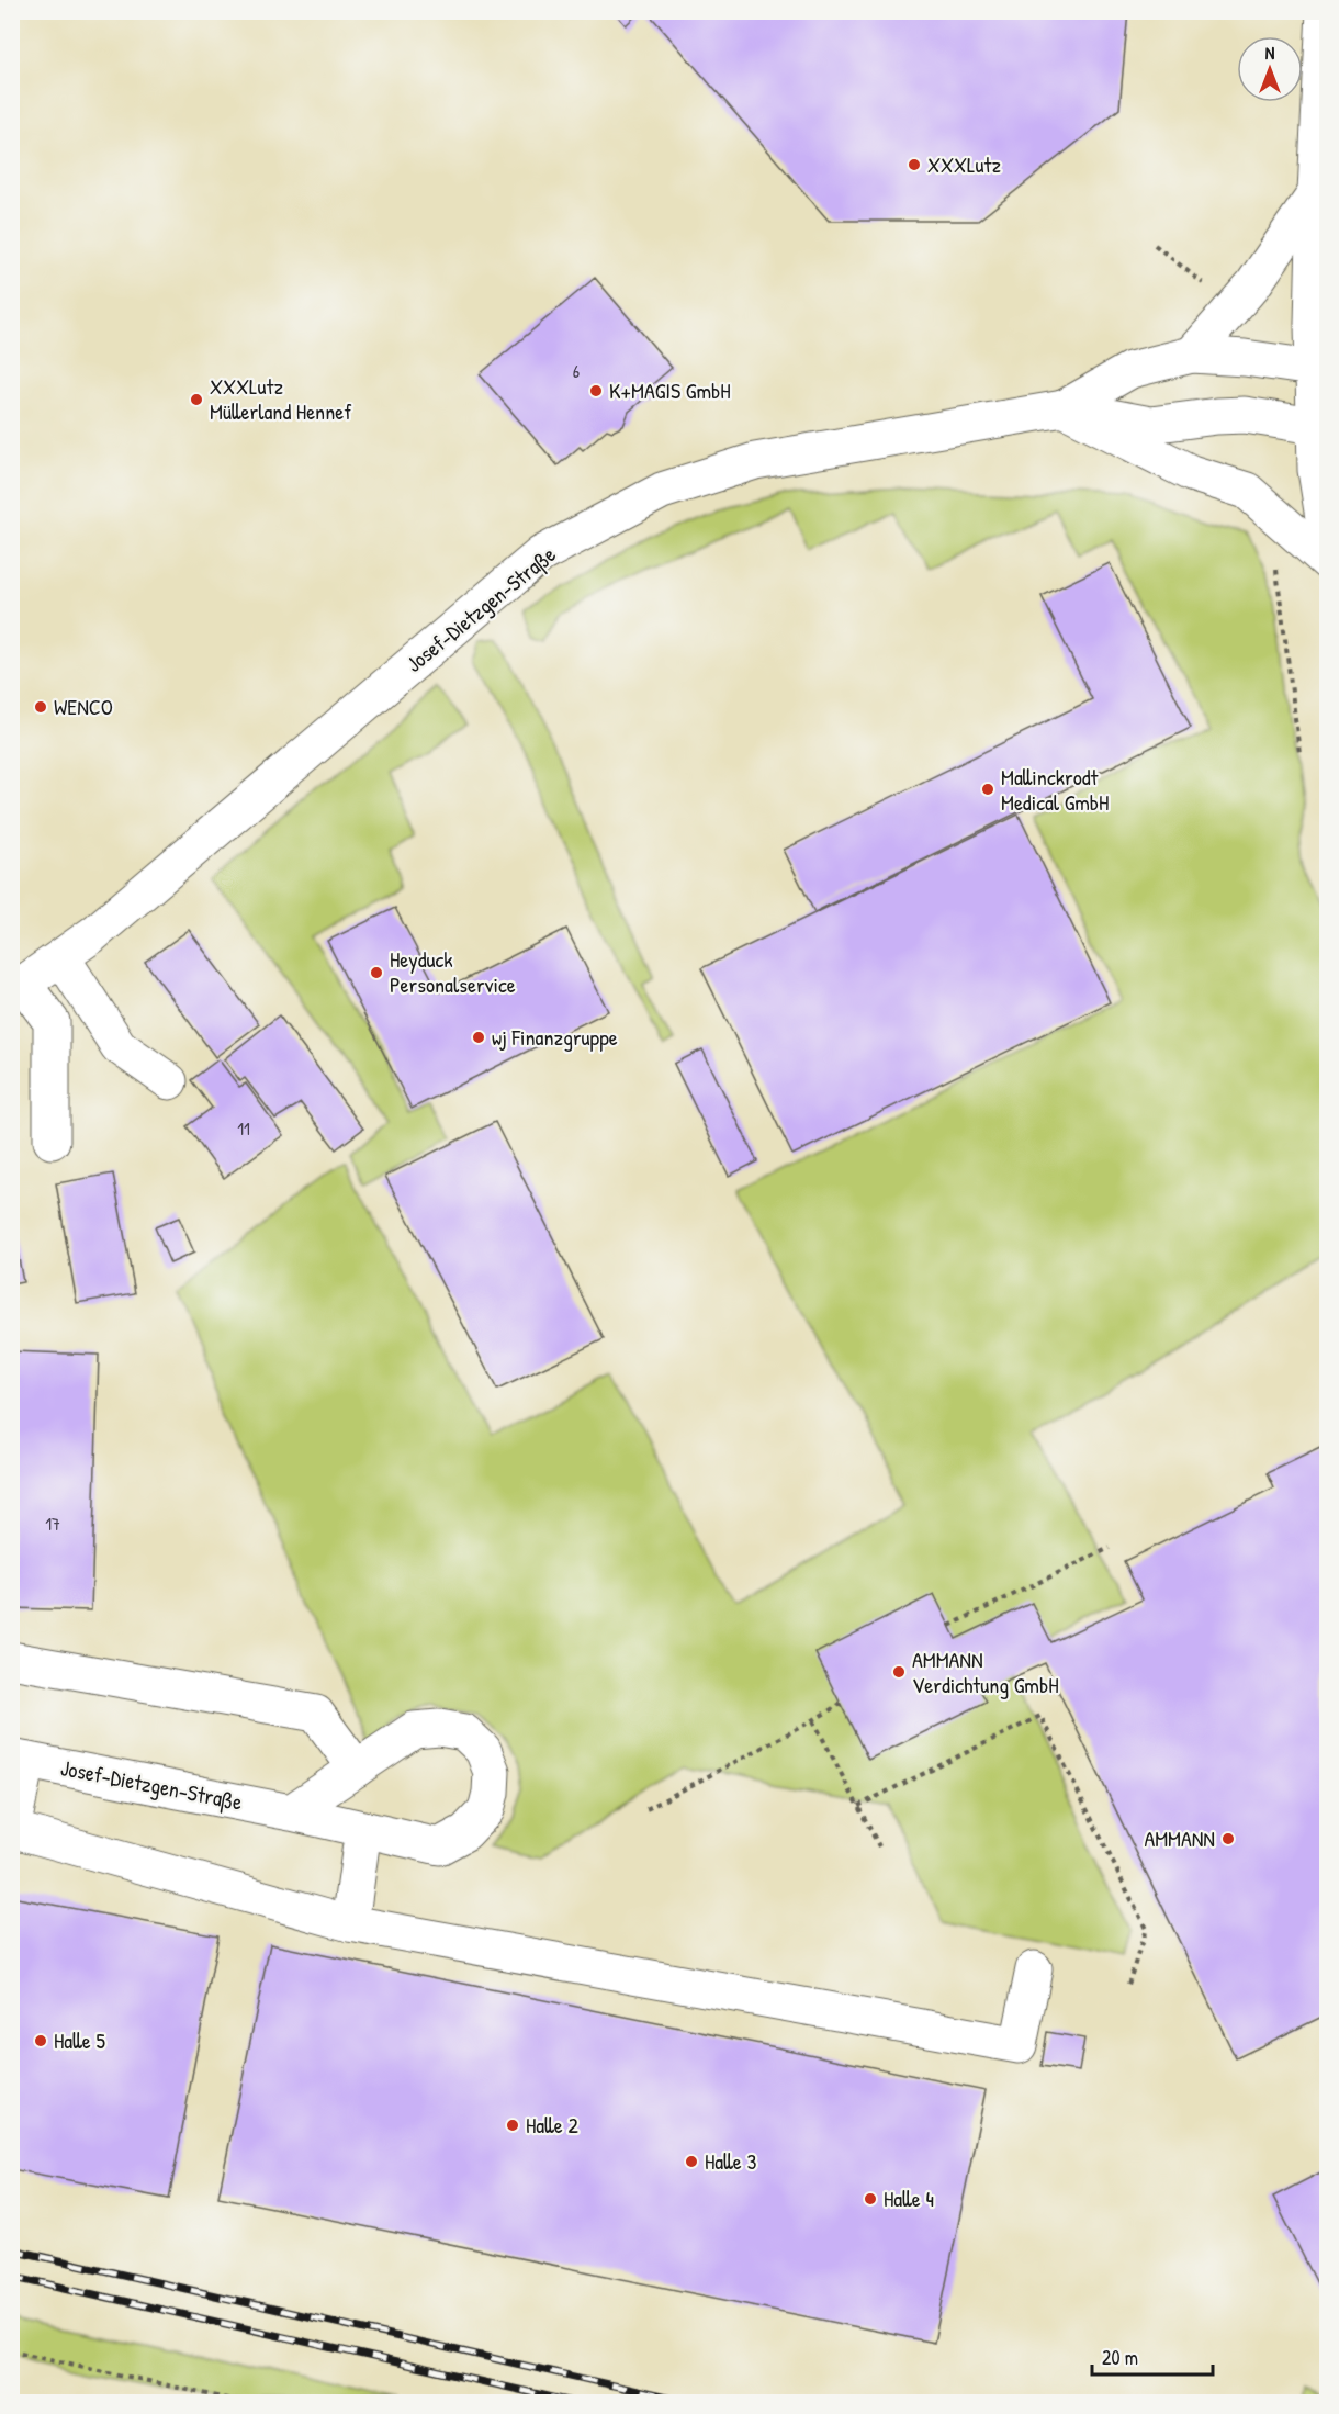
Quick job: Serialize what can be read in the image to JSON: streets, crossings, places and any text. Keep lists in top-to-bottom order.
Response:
{
  "streets": {
    "street": ["Josef-Dietzgen-Straße"]
  },
  "places": [
    "XXXLutz",
    "K+MAGIS GmbH",
    "XXXLutz Müllerland Hennef",
    "WENCO",
    "Mallinckrodt Medical GmbH",
    "Heyduck Personalservice",
    "wj Finanzgruppe",
    "AMMANN Verdichtung GmbH",
    "AMMANN",
    "Halle 5",
    "Halle 2",
    "Halle 3",
    "Halle 4"
  ],
  "house_numbers": ["6", "11", "17"],
  "scale_bar": "20 m",
  "north": "top"
}
